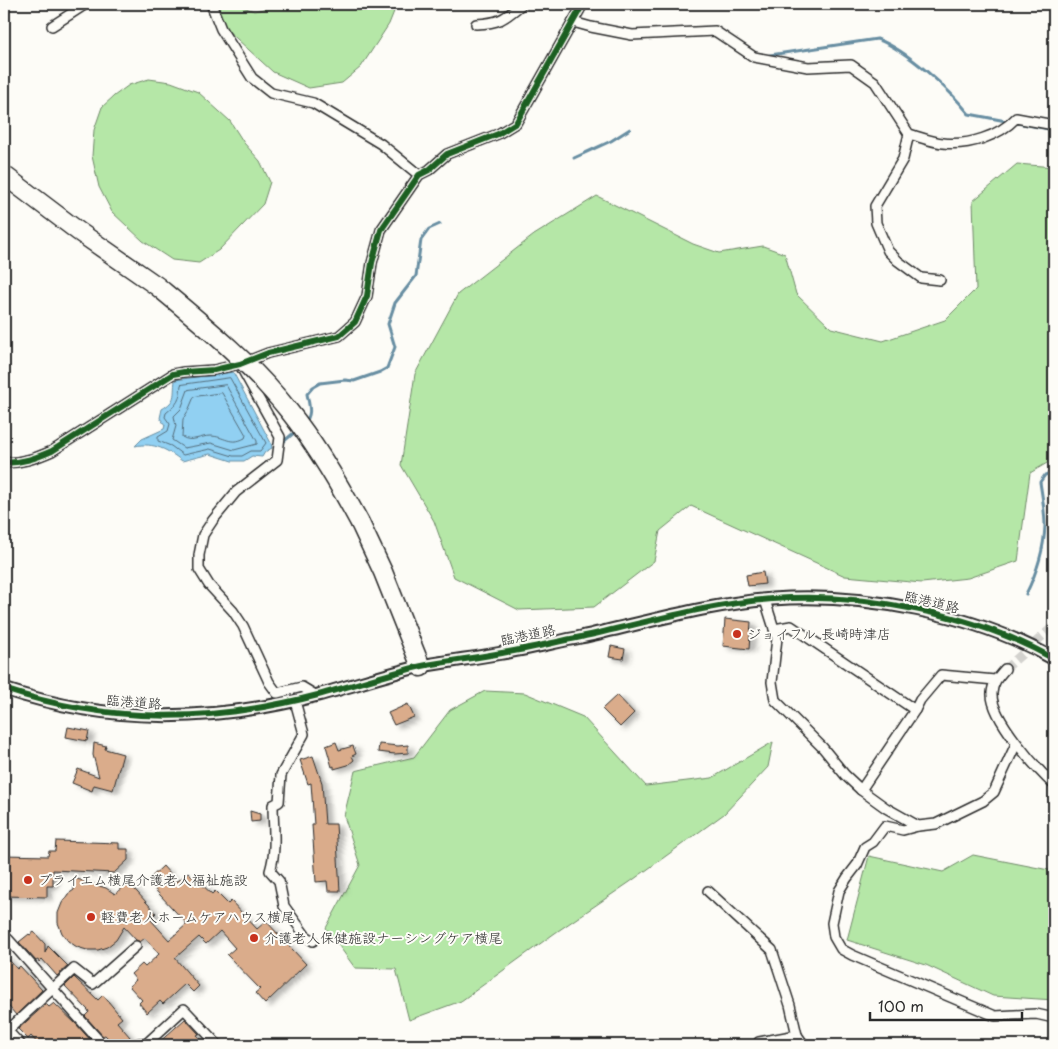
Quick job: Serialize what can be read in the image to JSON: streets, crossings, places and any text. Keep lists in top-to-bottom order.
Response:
{
  "streets": {
    "street": ["臨港道路"]
  },
  "places": [
    "ジョイフル 長崎時津店",
    "プライエム横尾介護老人福祉施設",
    "軽費老人ホームケアハウス横尾",
    "介護老人保健施設ナーシングケア横尾"
  ],
  "scale_bar": "100 m"
}
